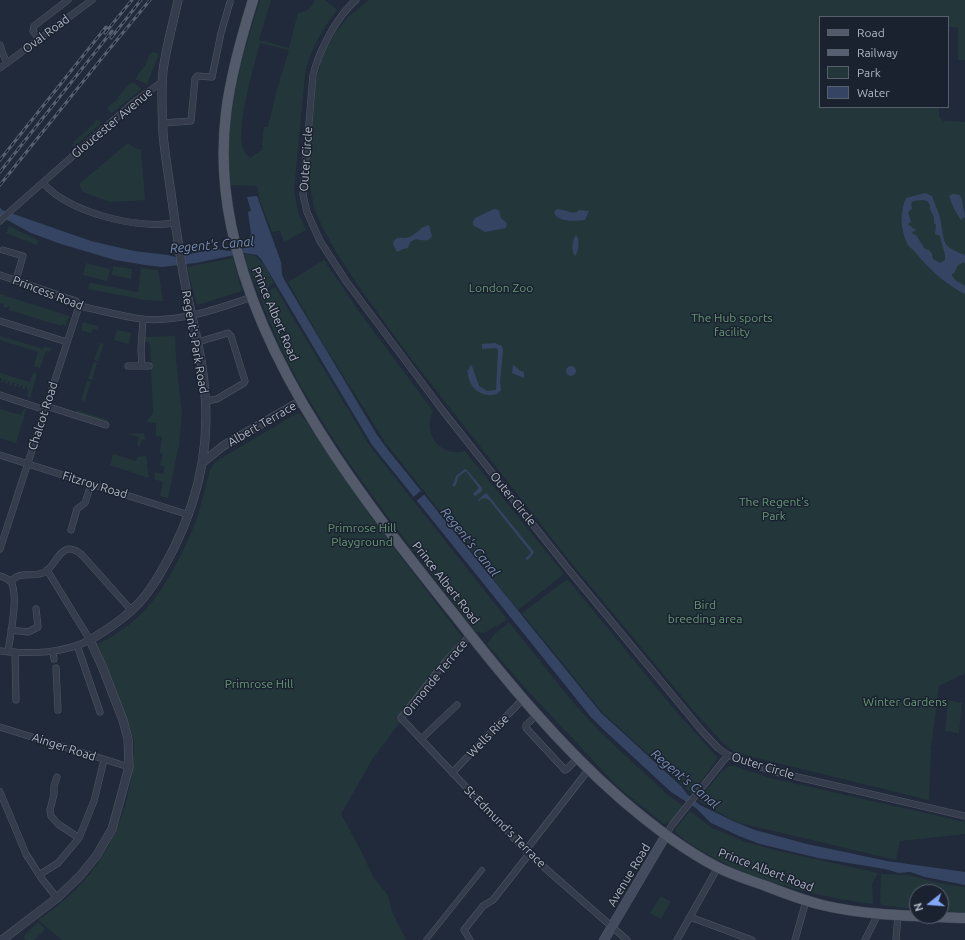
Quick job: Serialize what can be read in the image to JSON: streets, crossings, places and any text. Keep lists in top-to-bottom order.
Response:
{
  "streets": {
    "main road": ["Prince Albert Road", "Avenue Road"],
    "street": [
      "Oval Road",
      "Gloucester Avenue",
      "Outer Circle",
      "Princess Road",
      "Regent's Park Road",
      "Chalcot Road",
      "Albert Terrace",
      "Fitzroy Road",
      "Ormonde Terrace",
      "Wells Rise",
      "Ainger Road",
      "St Edmund's Terrace"
    ]
  },
  "crossings": [
    ["Gloucester Avenue", "Regent's Park Road"],
    ["Outer Circle", "Avenue Road"],
    ["Princess Road", "Prince Albert Road"],
    ["Princess Road", "Regent's Park Road"],
    ["Princess Road", "Chalcot Road"],
    ["Prince Albert Road", "Albert Terrace"],
    ["Prince Albert Road", "Ormonde Terrace"],
    ["Prince Albert Road", "Wells Rise"],
    ["Prince Albert Road", "Avenue Road"],
    ["Regent's Park Road", "Albert Terrace"],
    ["Regent's Park Road", "Fitzroy Road"],
    ["Chalcot Road", "Fitzroy Road"],
    ["Ormonde Terrace", "St Edmund's Terrace"],
    ["Wells Rise", "St Edmund's Terrace"],
    ["St Edmund's Terrace", "Avenue Road"]
  ],
  "water": ["Regent's Canal"],
  "parks": [
    "London Zoo",
    "The Hub sports facility",
    "The Regent's Park",
    "Primrose Hill Playground",
    "Bird breeding area",
    "Primrose Hill",
    "Winter Gardens"
  ],
  "legend": [
    "Road",
    "Railway",
    "Park",
    "Water"
  ],
  "north": "left"
}
